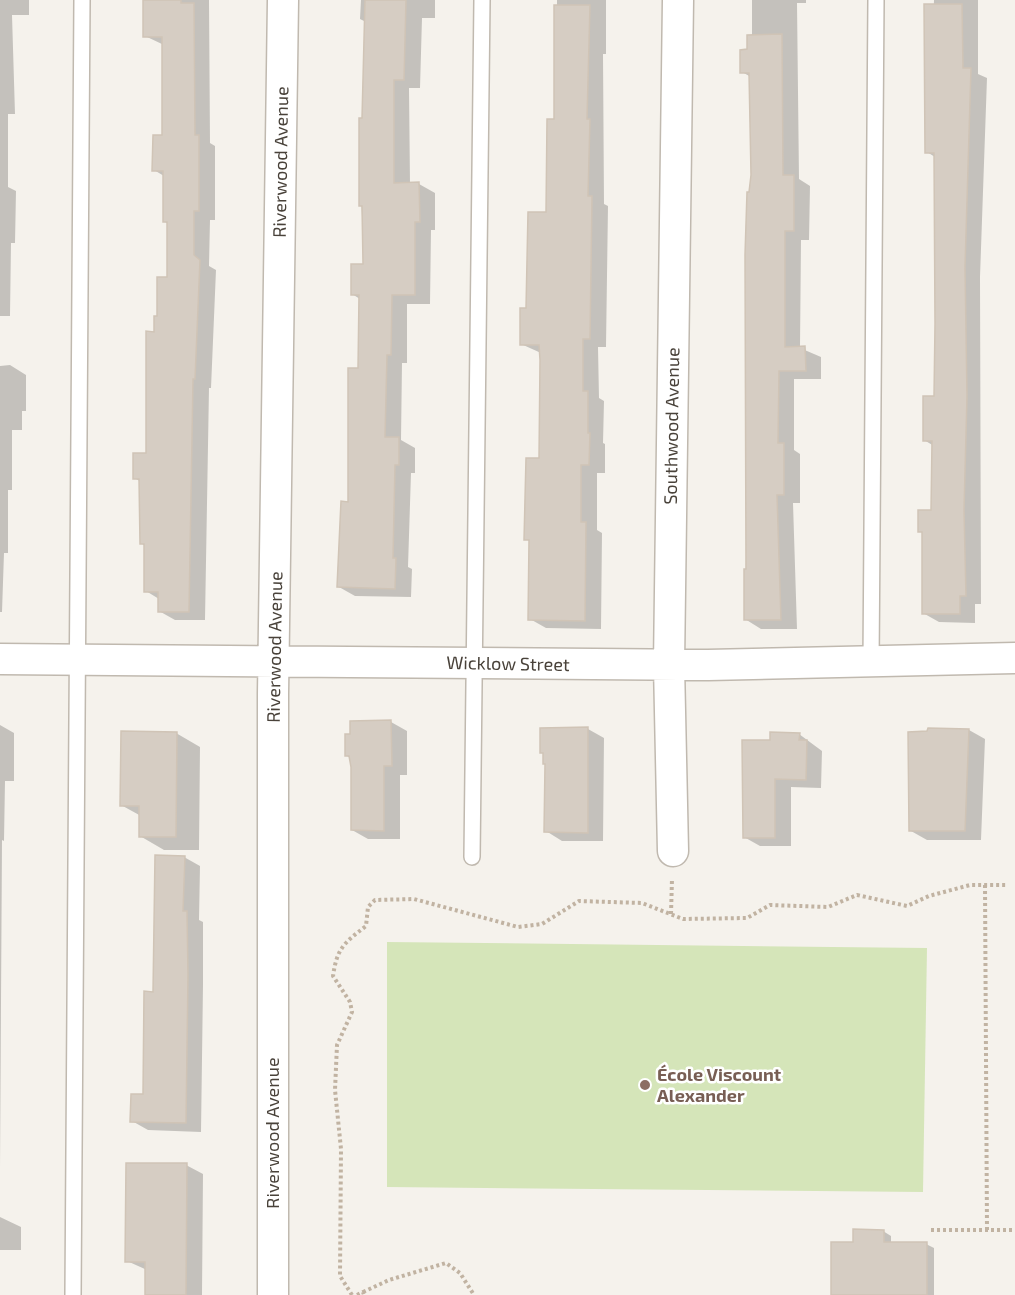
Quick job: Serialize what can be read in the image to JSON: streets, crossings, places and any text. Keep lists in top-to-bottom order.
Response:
{
  "streets": {
    "street": ["Riverwood Avenue", "Southwood Avenue", "Wicklow Street"]
  },
  "crossings": [
    ["Riverwood Avenue", "Wicklow Street"],
    ["Southwood Avenue", "Wicklow Street"]
  ],
  "places": ["École Viscount Alexander"]
}
